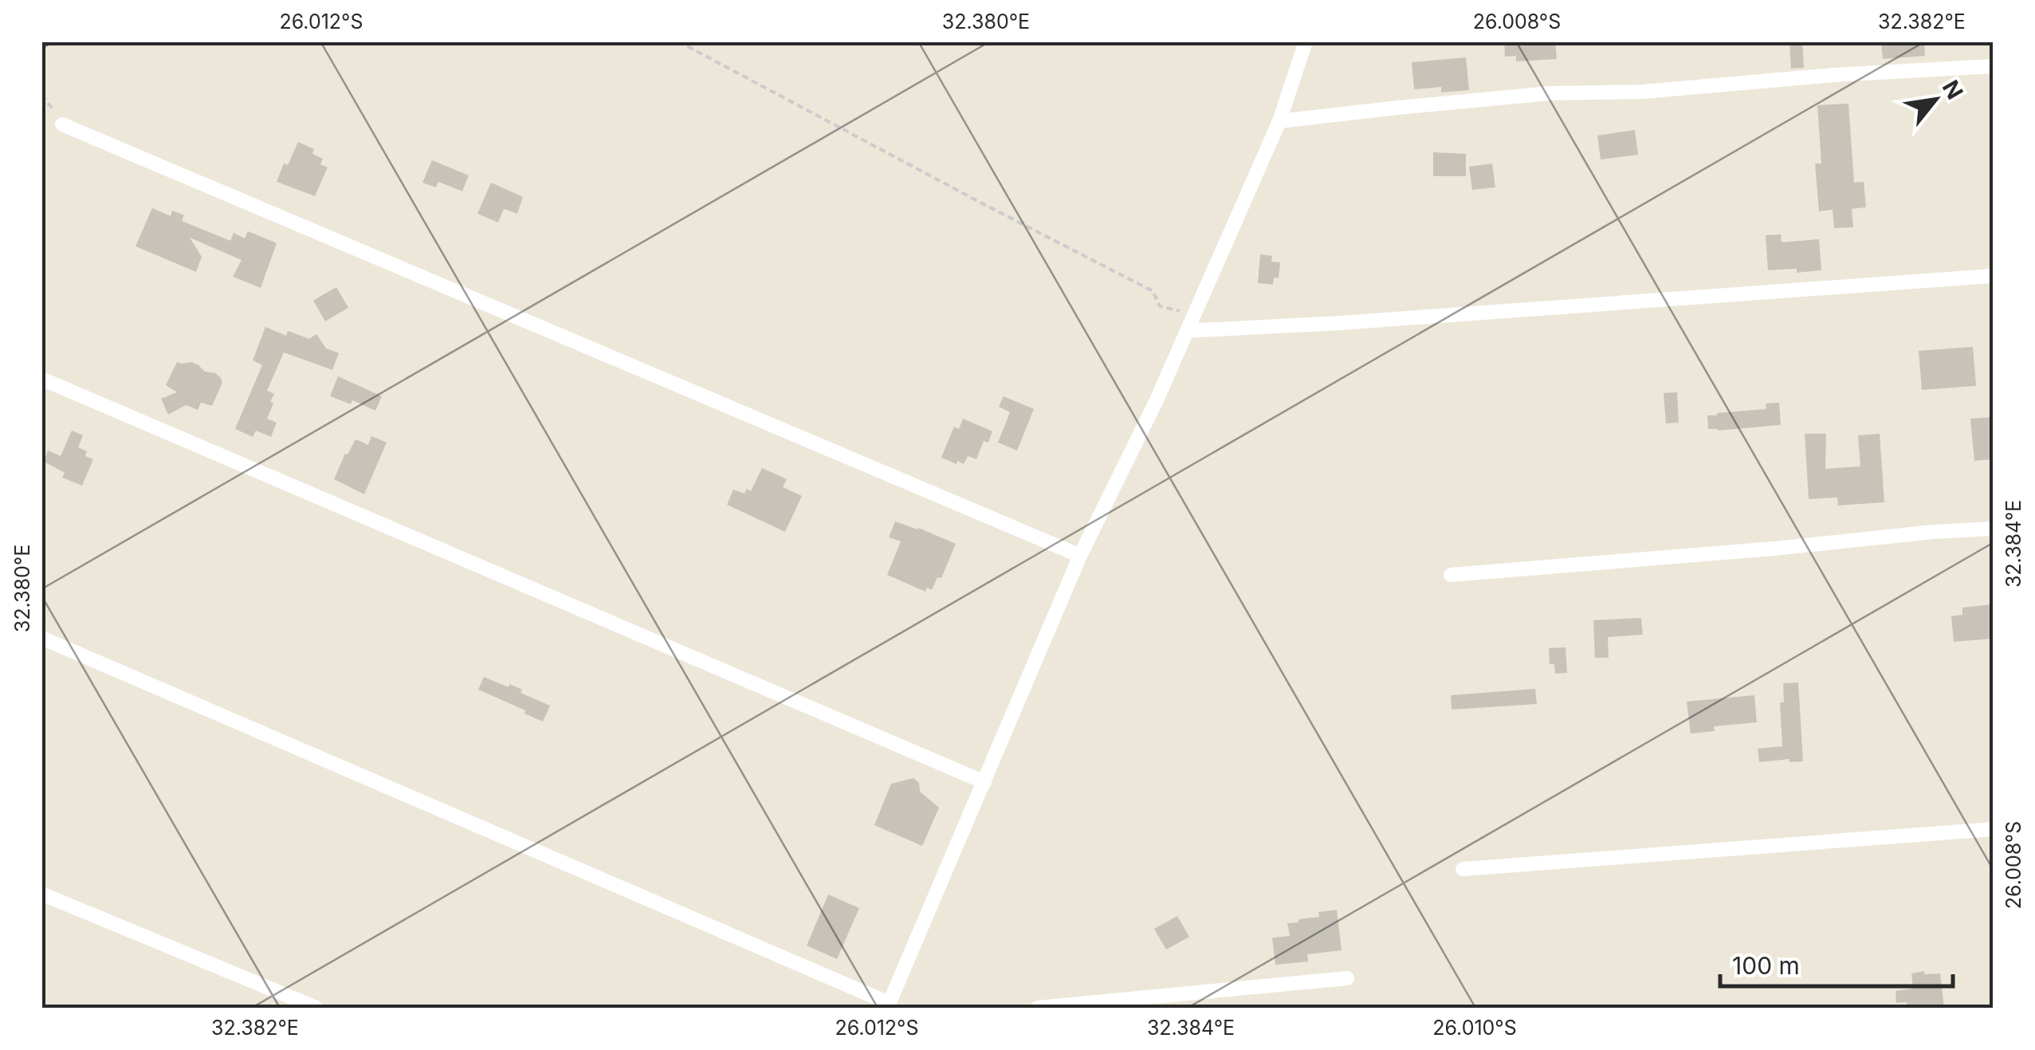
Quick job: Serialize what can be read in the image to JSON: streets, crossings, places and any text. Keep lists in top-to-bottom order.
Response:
{
  "scale_bar": "100 m",
  "north": "top right",
  "coordinates": [
    "26.012°S",
    "32.380°E",
    "26.008°S",
    "32.382°E",
    "32.384°E",
    "26.010°S"
  ]
}
